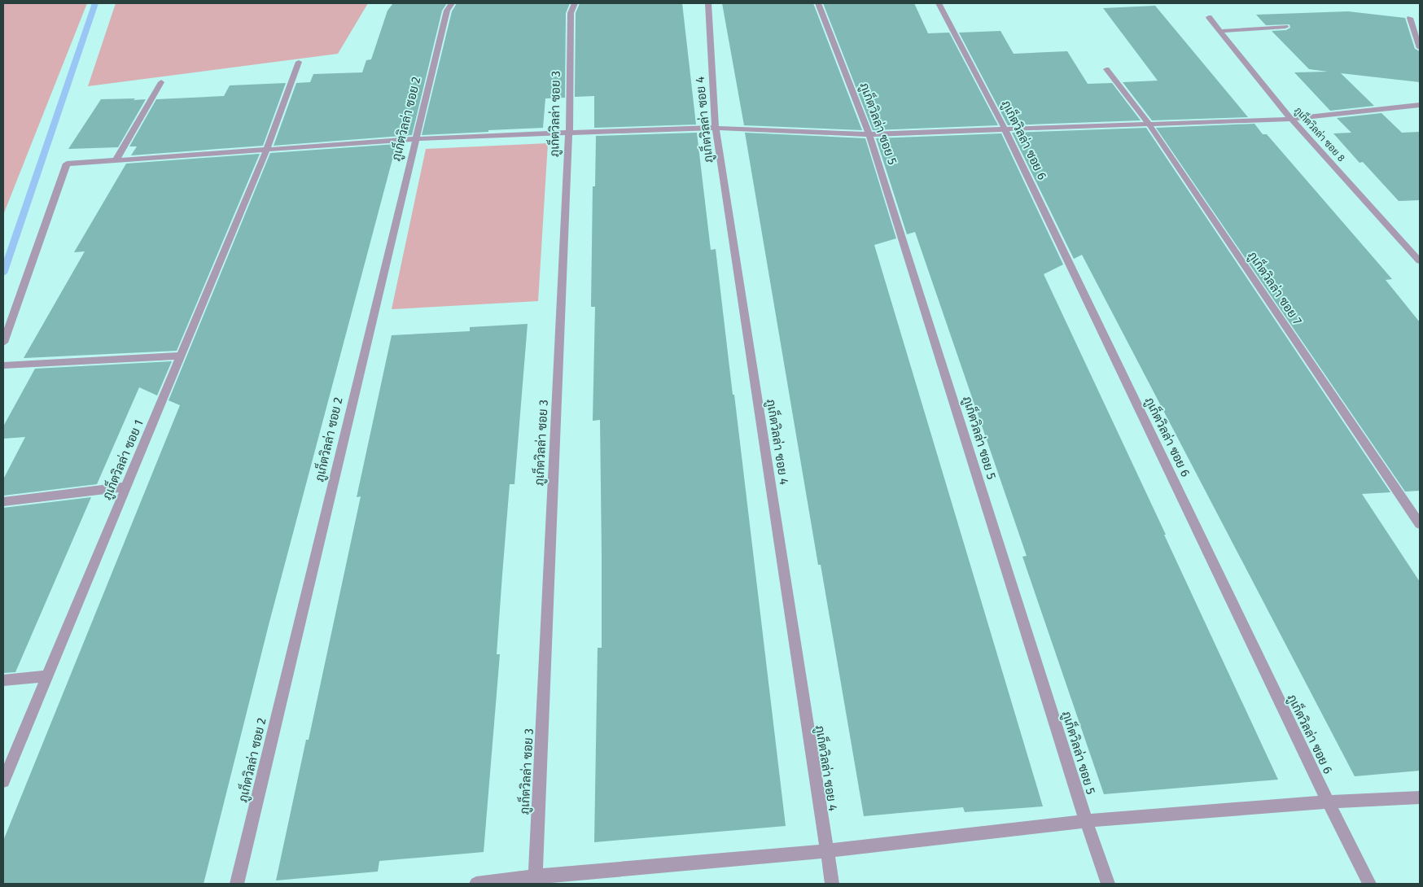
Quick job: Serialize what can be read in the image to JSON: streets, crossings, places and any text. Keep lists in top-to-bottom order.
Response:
{
  "streets": {
    "street": [
      "ภูเก็ตวิลล่า ซอย 3",
      "ภูเก็ตวิลล่า ซอย 2",
      "ภูเก็ตวิลล่า ซอย 4",
      "ภูเก็ตวิลล่า ซอย 5",
      "ภูเก็ตวิลล่า ซอย 8",
      "ภูเก็ตวิลล่า ซอย 6",
      "ภูเก็ตวิลล่า ซอย 7",
      "ภูเก็ตวิลล่า ซอย 1"
    ]
  }
}
